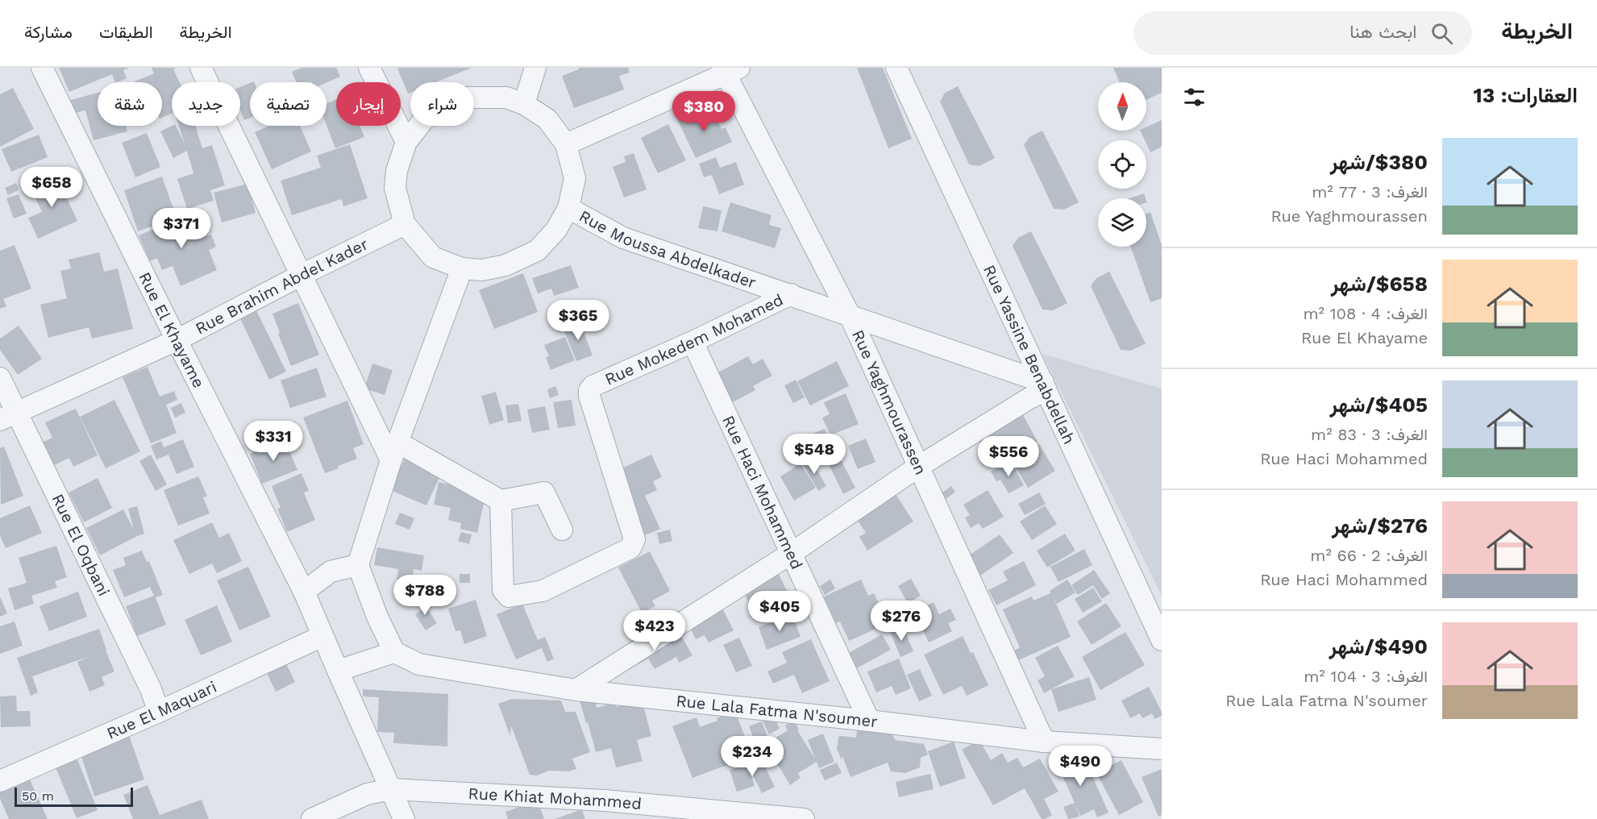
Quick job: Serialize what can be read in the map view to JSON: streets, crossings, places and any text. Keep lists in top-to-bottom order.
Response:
{
  "streets": {
    "street": [
      "Rue Moussa Abdelkader",
      "Rue Brahim Abdel Kader",
      "Rue El Khayame",
      "Rue Mokedem Mohamed",
      "Rue Yassine Benabdellah",
      "Rue Yaghmourassen",
      "Rue Haci Mohammed",
      "Rue El Oqbani",
      "Rue El Maquari",
      "Rue Lala Fatma N'soumer",
      "Rue Khiat Mohammed"
    ]
  },
  "crossings": [
    ["Rue Moussa Abdelkader", "Rue Mokedem Mohamed"],
    ["Rue Moussa Abdelkader", "Rue Yassine Benabdellah"],
    ["Rue Moussa Abdelkader", "Rue Yaghmourassen"],
    ["Rue Brahim Abdel Kader", "Rue El Khayame"],
    ["Rue Brahim Abdel Kader", "Rue El Oqbani"],
    ["Rue El Khayame", "Rue El Maquari"],
    ["Rue El Khayame", "Rue Khiat Mohammed"],
    ["Rue Mokedem Mohamed", "Rue Haci Mohammed"],
    ["Rue Yaghmourassen", "Rue Lala Fatma N'soumer"],
    ["Rue Haci Mohammed", "Rue Lala Fatma N'soumer"],
    ["Rue El Oqbani", "Rue El Maquari"]
  ],
  "scale_bar": "50 m",
  "north": "top",
  "page": {
    "header": "الخريطة",
    "search": "ابحث هنا",
    "nav": ["الخريطة", "الطبقات", "مشاركة"],
    "heading": "العقارات: 13",
    "chip": [
      "شراء",
      "إيجار",
      "تصفية",
      "جديد",
      "شقة"
    ],
    "price": [
      "$380",
      "$658",
      "$371",
      "$365",
      "$331",
      "$548",
      "$556",
      "$788",
      "$405",
      "$276",
      "$423",
      "$234",
      "$490"
    ],
    "list": [
      {
        "name": "$380/شهر",
        "note": "الغرف: 3 · 77 m² · Rue Yaghmourassen"
      },
      {
        "name": "$658/شهر",
        "note": "الغرف: 4 · 108 m² · Rue El Khayame"
      },
      {
        "name": "$405/شهر",
        "note": "الغرف: 3 · 83 m² · Rue Haci Mohammed"
      },
      {
        "name": "$276/شهر",
        "note": "الغرف: 2 · 66 m² · Rue Haci Mohammed"
      },
      {
        "name": "$490/شهر",
        "note": "الغرف: 3 · 104 m² · Rue Lala Fatma N'soumer"
      }
    ],
    "scale": "50 m"
  }
}
